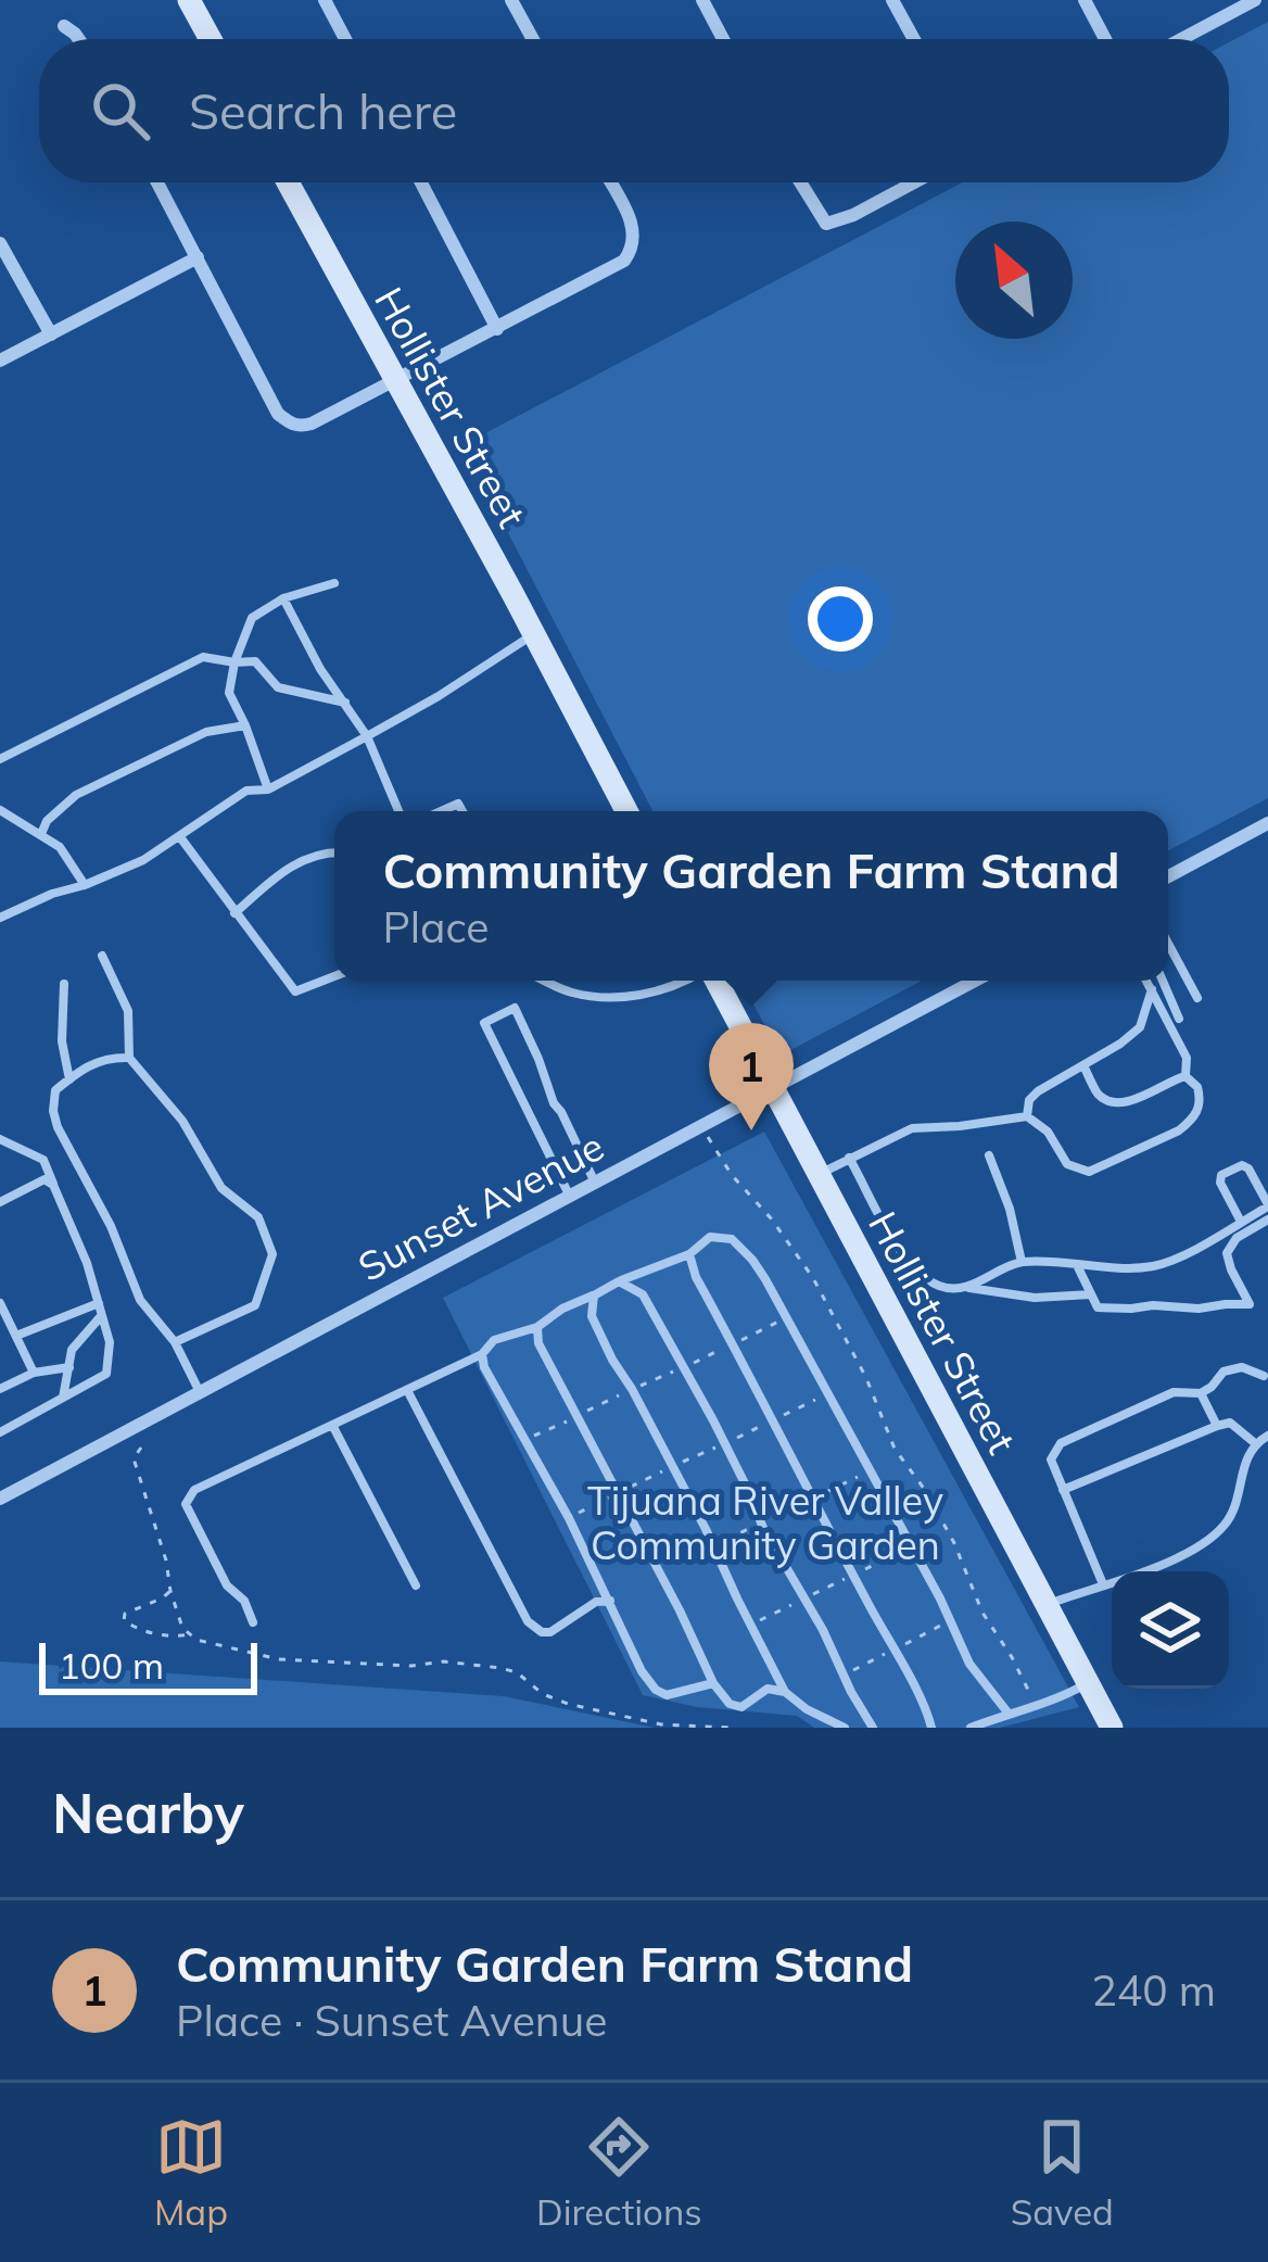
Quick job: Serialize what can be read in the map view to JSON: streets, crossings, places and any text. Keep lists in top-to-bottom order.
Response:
{
  "streets": {
    "street": ["Hollister Street", "Sunset Avenue"]
  },
  "crossings": [
    ["Hollister Street", "Sunset Avenue"]
  ],
  "parks": ["Tijuana River Valley Community Garden"],
  "scale_bar": "100 m",
  "north": "top left",
  "page": {
    "search": "Search here",
    "popup": ["Community Garden Farm Stand", "Place"],
    "pins": "1",
    "scale": "100 m",
    "heading": "Nearby",
    "list": [
      {
        "mark": "1",
        "name": "Community Garden Farm Stand",
        "note": "Place · Sunset Avenue",
        "value": "240 m"
      }
    ],
    "nav": ["Map", "Directions", "Saved"]
  }
}
